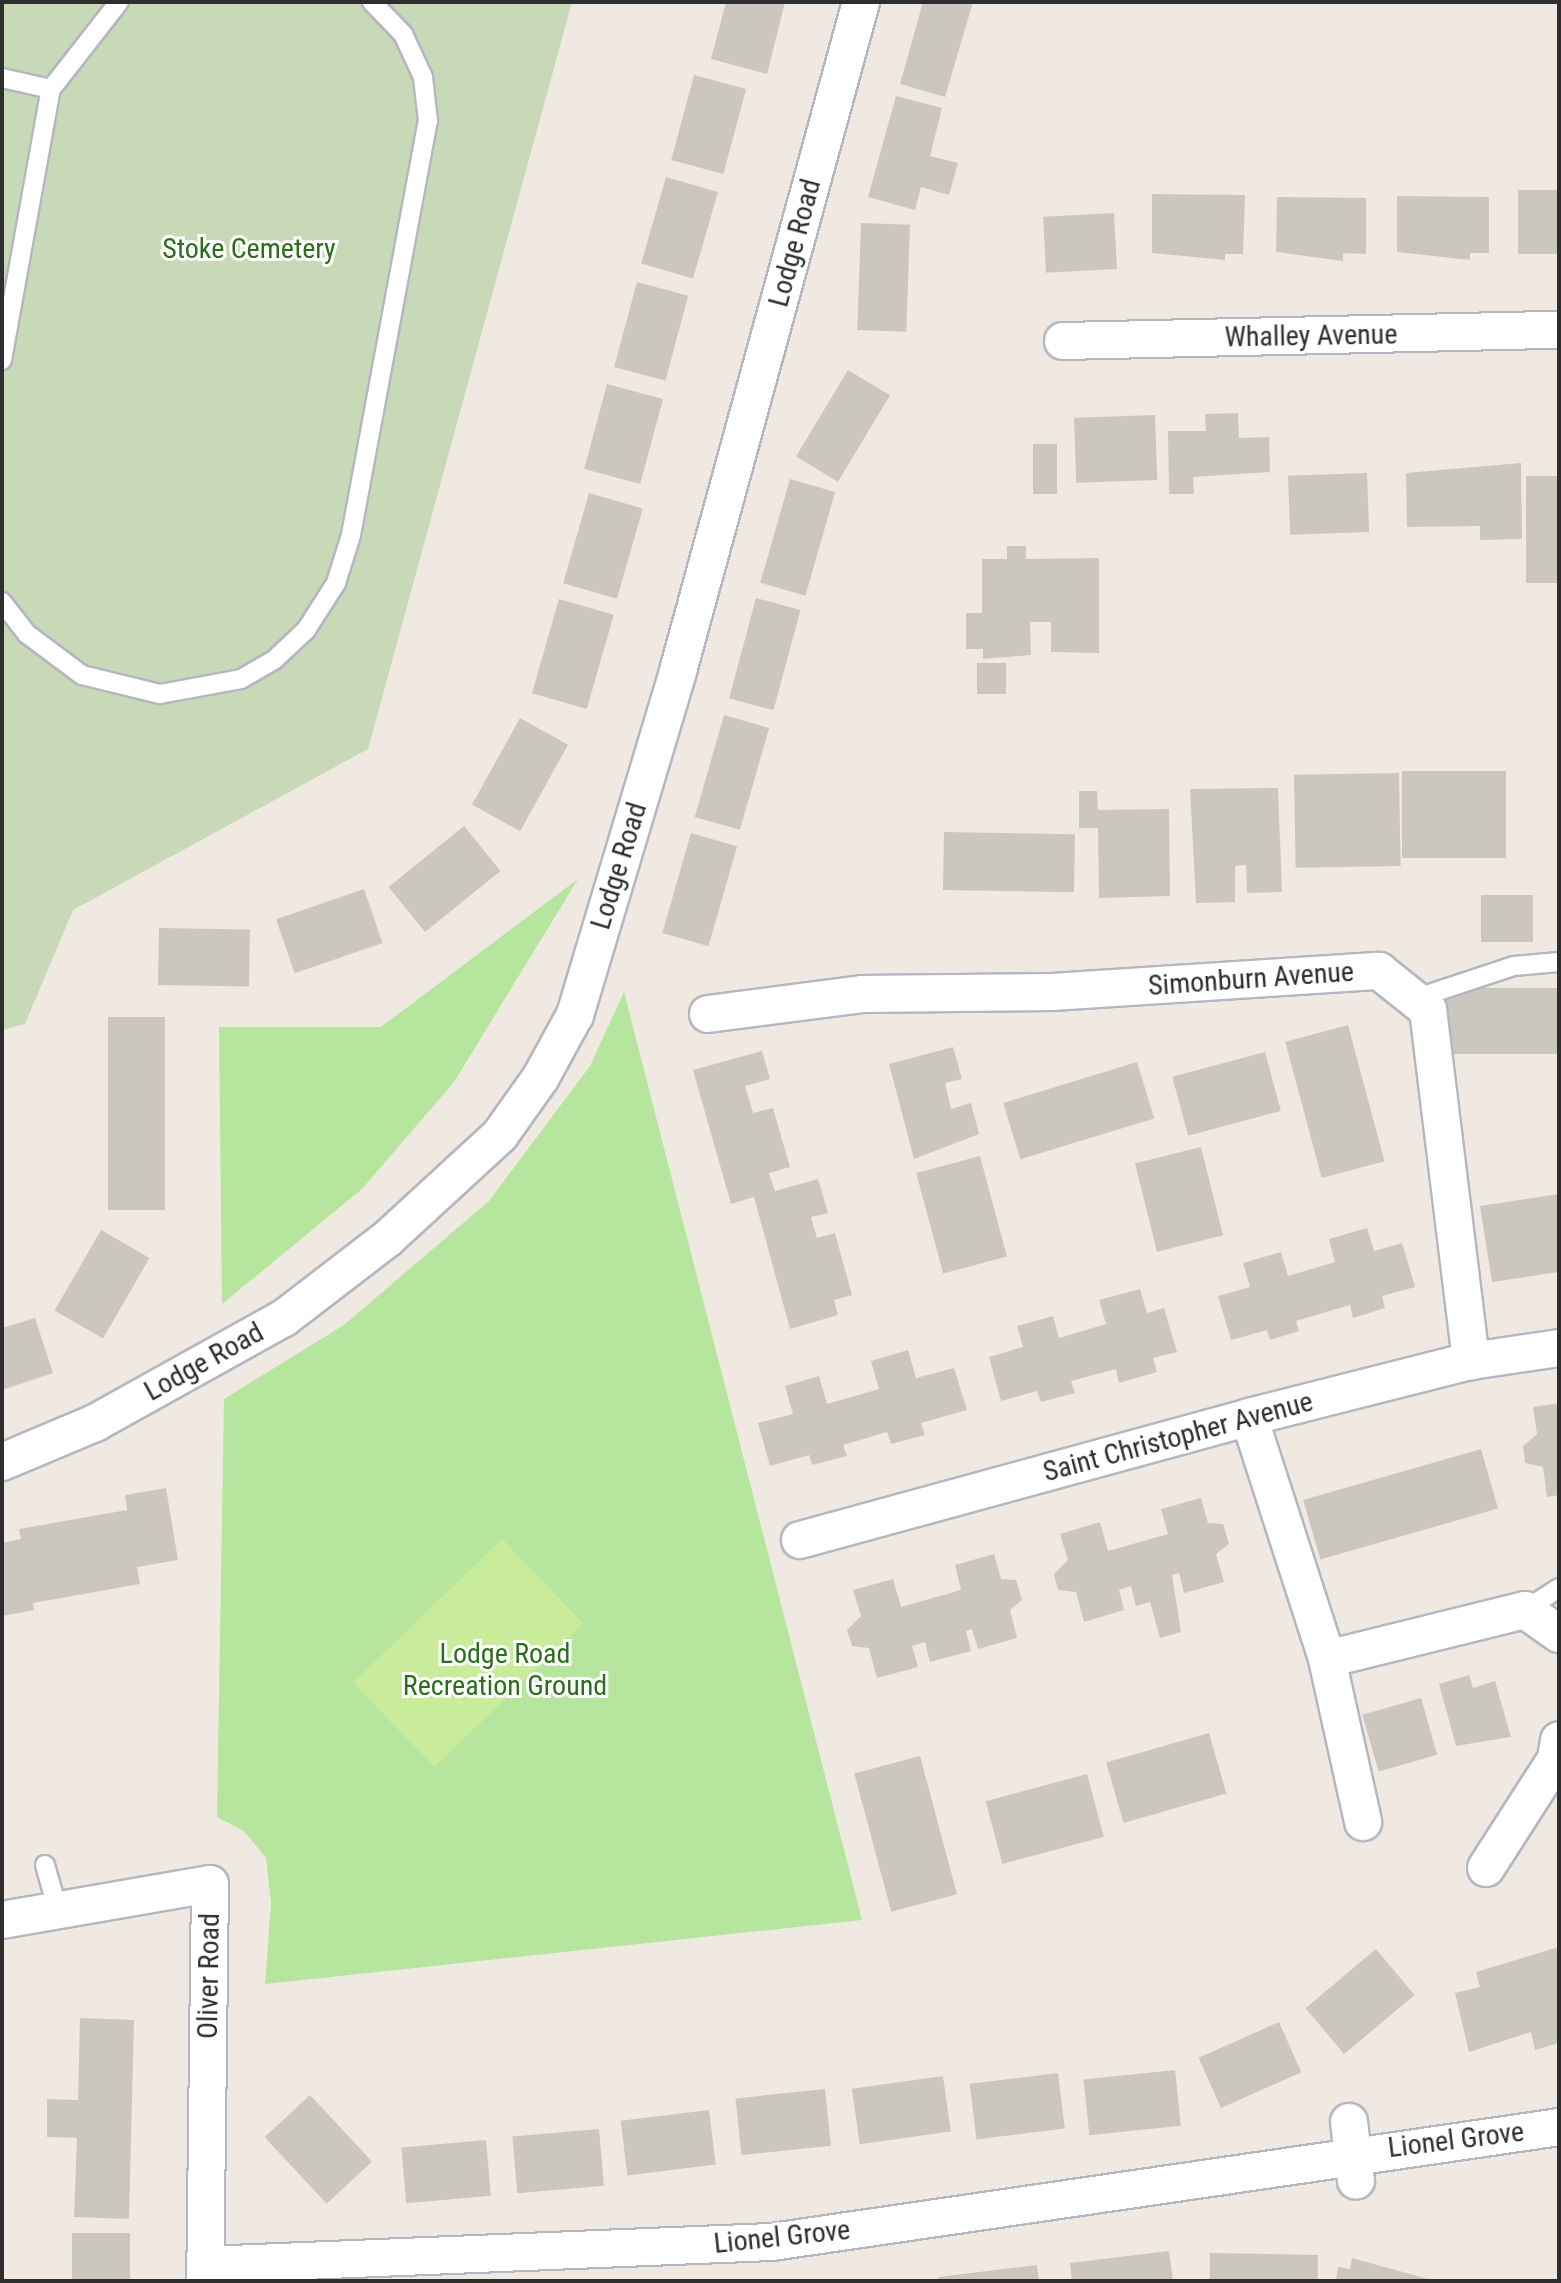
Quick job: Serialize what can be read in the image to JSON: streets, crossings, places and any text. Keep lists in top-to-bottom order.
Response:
{
  "streets": {
    "street": [
      "Lodge Road",
      "Whalley Avenue",
      "Simonburn Avenue",
      "Saint Christopher Avenue",
      "Oliver Road",
      "Lionel Grove"
    ]
  },
  "crossings": [
    ["Simonburn Avenue", "Saint Christopher Avenue"],
    ["Oliver Road", "Lionel Grove"]
  ],
  "parks": ["Stoke Cemetery", "Lodge Road Recreation Ground"]
}
